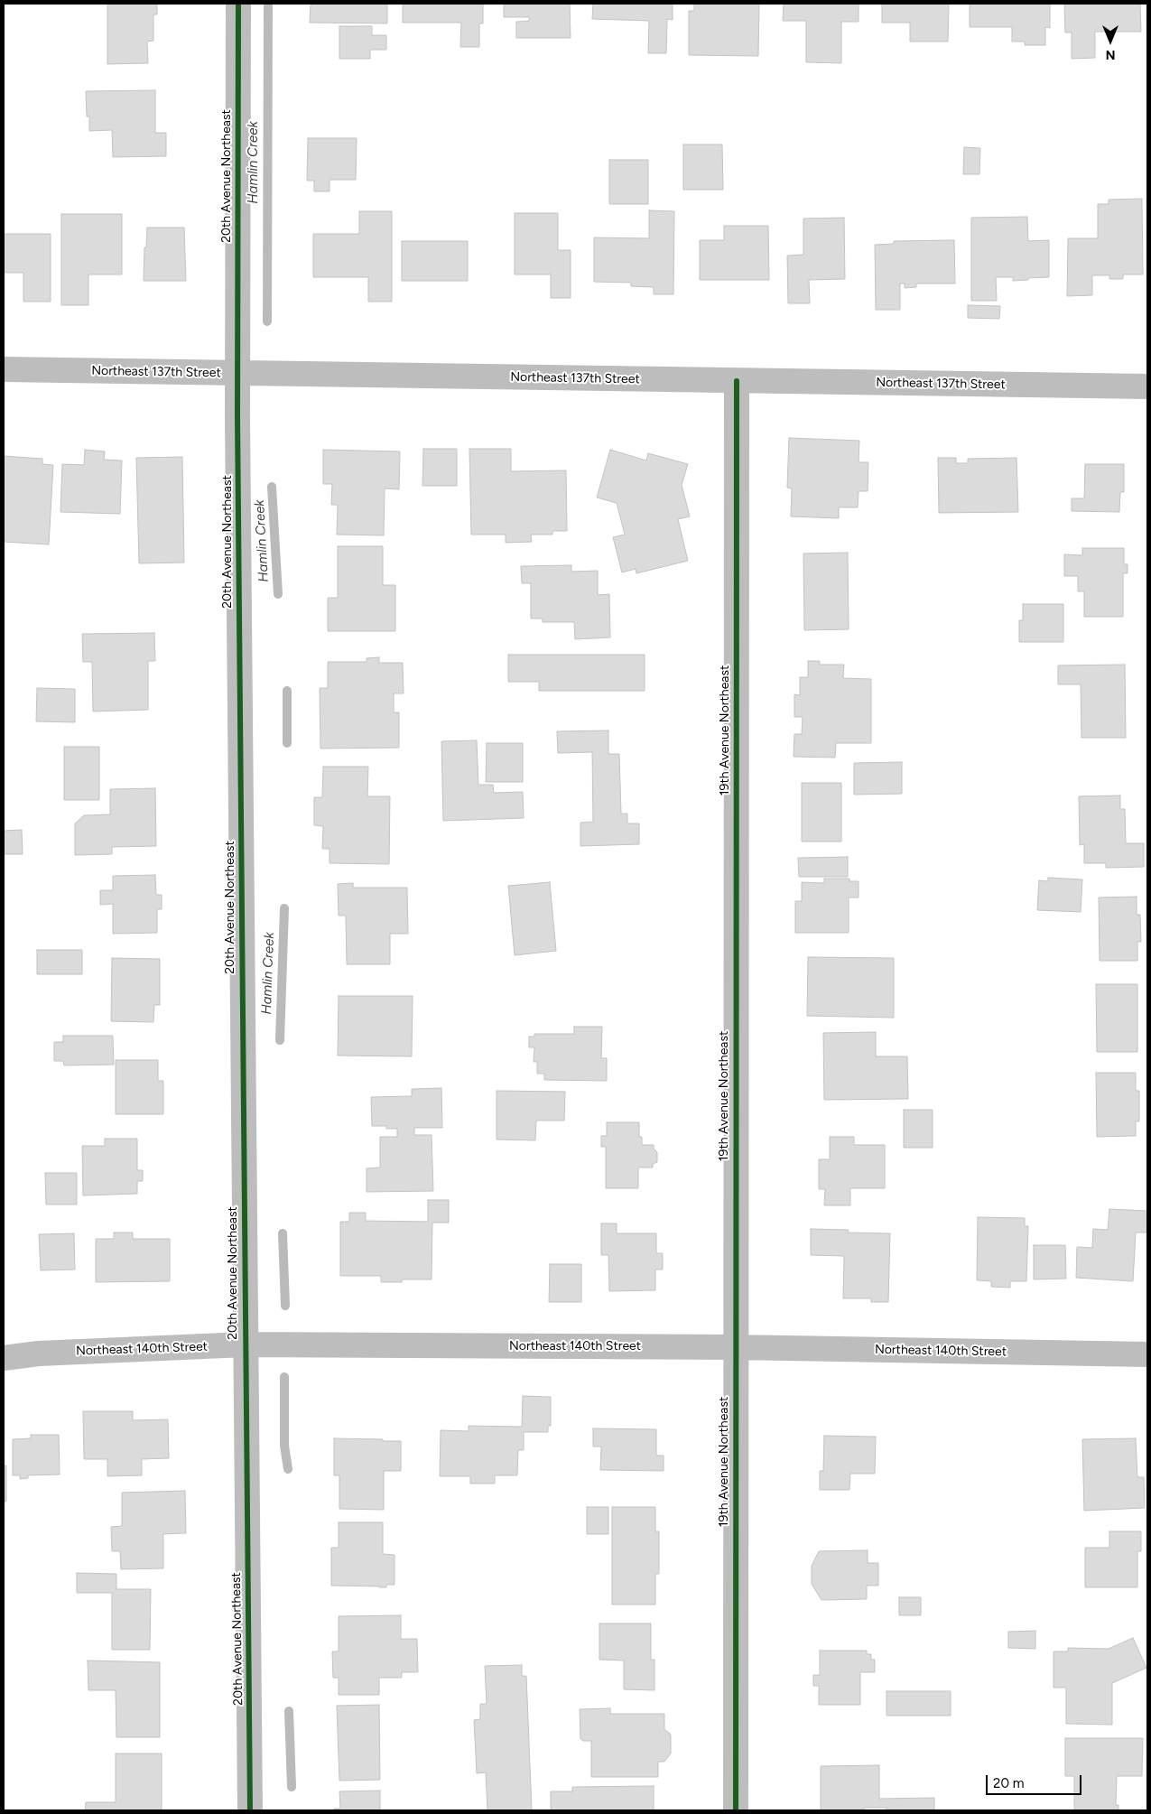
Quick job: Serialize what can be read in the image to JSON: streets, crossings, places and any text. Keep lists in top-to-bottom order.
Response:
{
  "streets": {
    "street": [
      "20th Avenue Northeast",
      "Northeast 137th Street",
      "19th Avenue Northeast",
      "Northeast 140th Street"
    ]
  },
  "crossings": [
    ["20th Avenue Northeast", "Northeast 137th Street"],
    ["20th Avenue Northeast", "Northeast 140th Street"],
    ["Northeast 137th Street", "19th Avenue Northeast"],
    ["19th Avenue Northeast", "Northeast 140th Street"]
  ],
  "water": ["Hamlin Creek"],
  "scale_bar": "20 m",
  "north": "bottom"
}
